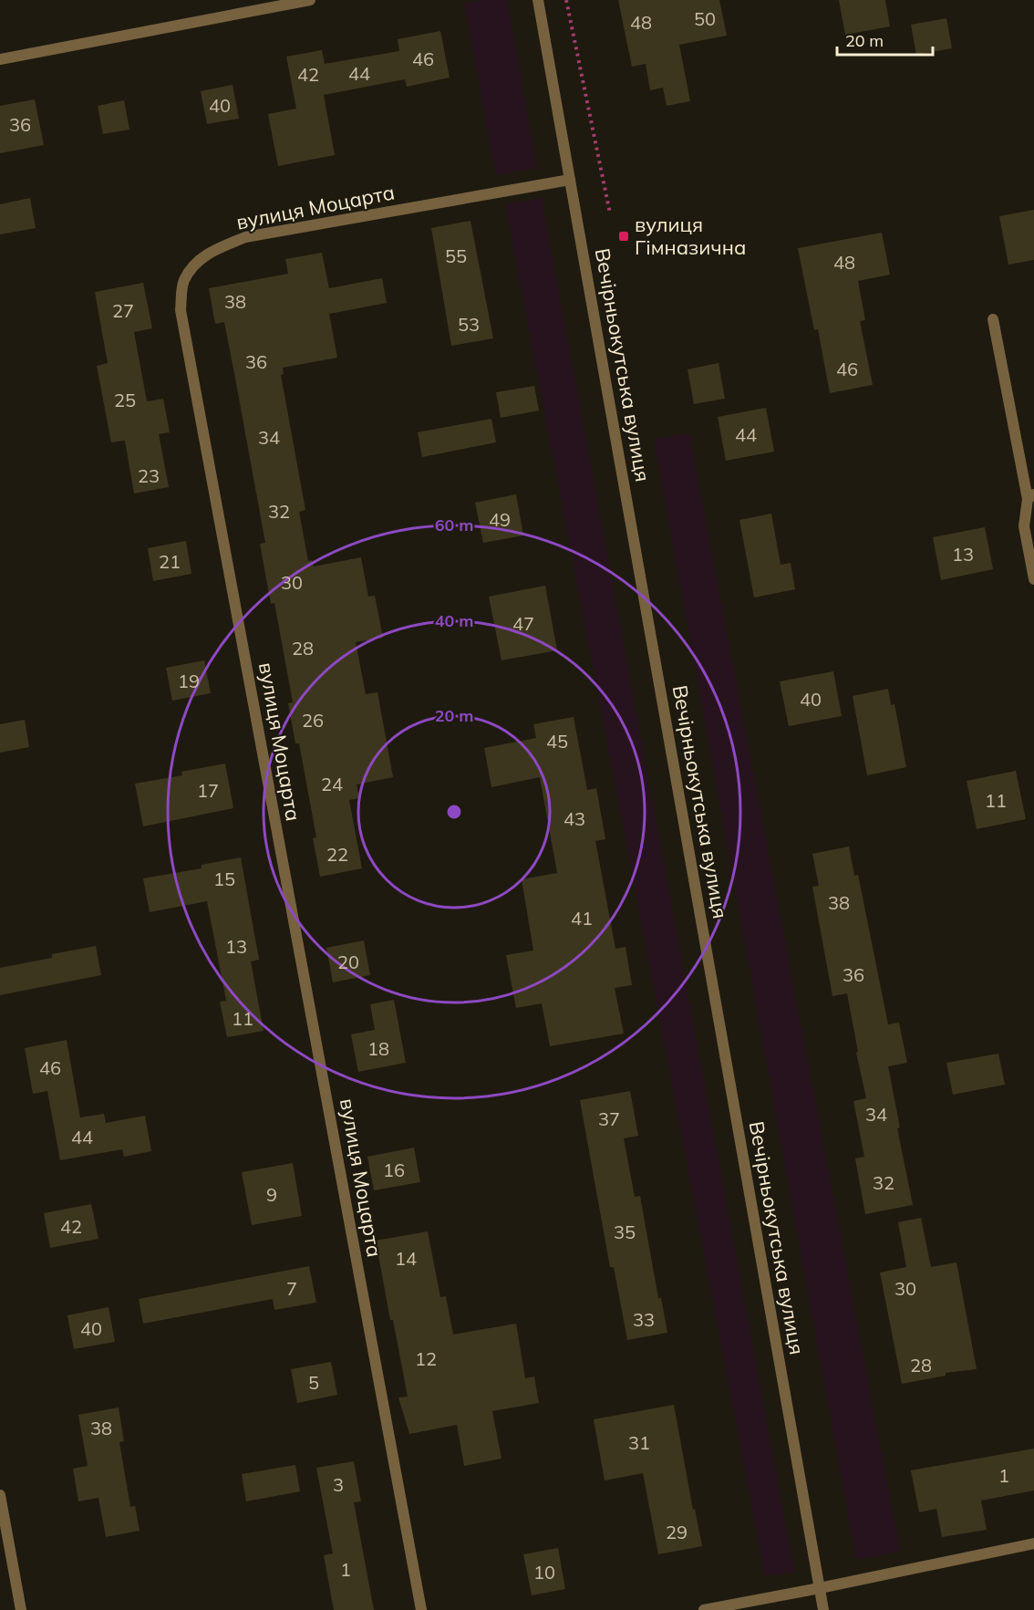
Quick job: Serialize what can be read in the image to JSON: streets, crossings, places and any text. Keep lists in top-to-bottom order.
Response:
{
  "streets": {
    "street": ["вулиця Моцарта", "Вечірньокутська вулиця"]
  },
  "crossings": [
    ["вулиця Моцарта", "Вечірньокутська вулиця"]
  ],
  "places": {
    "transit": ["вулиця Гімназична"]
  },
  "house_numbers": [
    "50",
    "48",
    "46",
    "44",
    "42",
    "40",
    "36",
    "55",
    "48",
    "38",
    "27",
    "53",
    "36",
    "46",
    "25",
    "44",
    "34",
    "23",
    "32",
    "49",
    "13",
    "21",
    "30",
    "47",
    "28",
    "19",
    "40",
    "26",
    "45",
    "24",
    "17",
    "11",
    "43",
    "22",
    "15",
    "38",
    "41",
    "13",
    "20",
    "36",
    "11",
    "18",
    "46",
    "34",
    "37",
    "44",
    "16",
    "32",
    "9",
    "42",
    "35",
    "14",
    "7",
    "30",
    "33",
    "40",
    "12",
    "28",
    "5",
    "38",
    "31",
    "1",
    "3",
    "29",
    "1",
    "10"
  ],
  "scale_bar": "20 m",
  "rings": ["60 m", "40 m", "20 m"]
}
